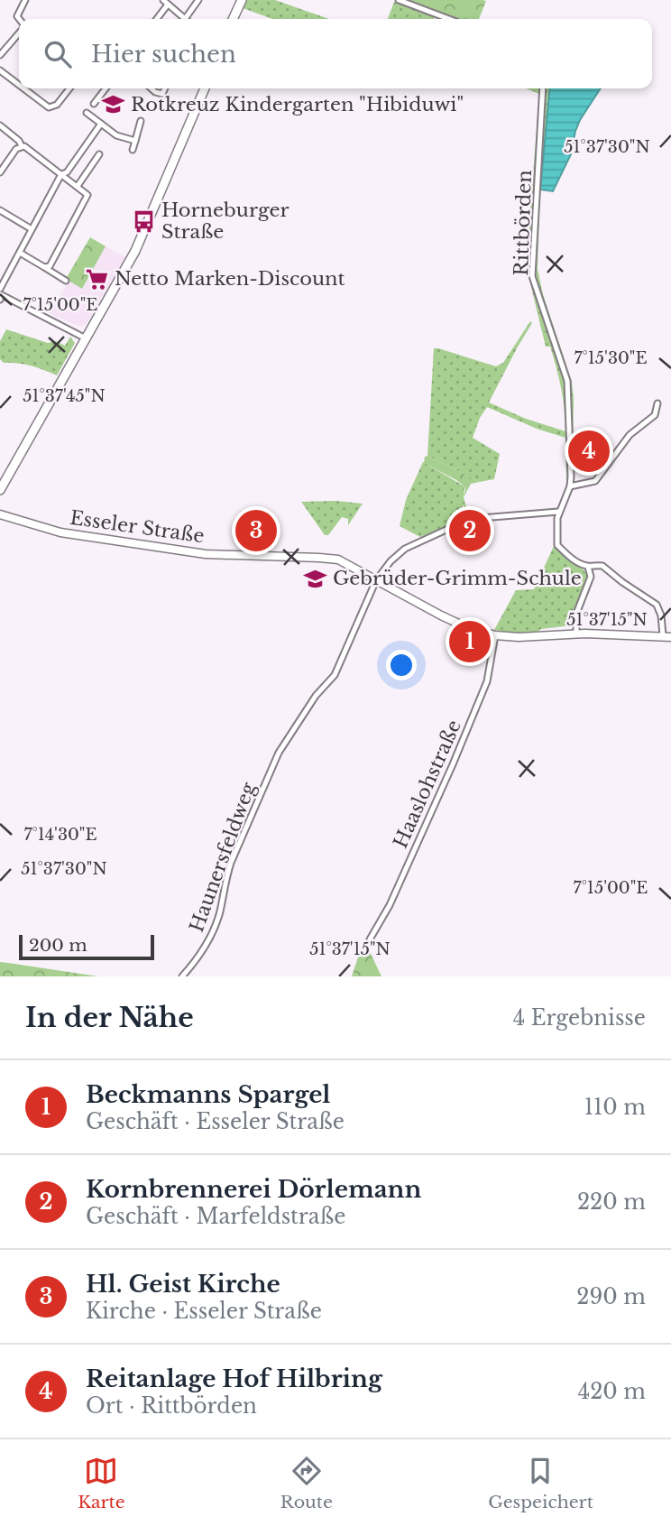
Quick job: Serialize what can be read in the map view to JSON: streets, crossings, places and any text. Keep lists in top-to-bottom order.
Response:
{
  "streets": {
    "main road": ["Esseler Straße"],
    "street": ["Rittbörden", "Haaslohstraße", "Haunersfeldweg"]
  },
  "crossings": [
    ["Rittbörden", "Esseler Straße"],
    ["Rittbörden", "Haunersfeldweg"],
    ["Esseler Straße", "Haaslohstraße"],
    ["Esseler Straße", "Haunersfeldweg"]
  ],
  "places": {
    "school or university": ["Rotkreuz Kindergarten \"Hibiduwi\"", "Gebrüder-Grimm-Schule"],
    "bus stop": ["Horneburger Straße"],
    "supermarket": ["Netto Marken-Discount"]
  },
  "scale_bar": "200 m",
  "page": {
    "search": "Hier suchen",
    "pins": [
      "4",
      "2",
      "3",
      "1"
    ],
    "scale": "200 m",
    "heading": ["In der Nähe", "4 Ergebnisse"],
    "list": [
      {
        "mark": "1",
        "name": "Beckmanns Spargel",
        "note": "Geschäft · Esseler Straße",
        "value": "110 m"
      },
      {
        "mark": "2",
        "name": "Kornbrennerei Dörlemann",
        "note": "Geschäft · Marfeldstraße",
        "value": "220 m"
      },
      {
        "mark": "3",
        "name": "Hl. Geist Kirche",
        "note": "Kirche · Esseler Straße",
        "value": "290 m"
      },
      {
        "mark": "4",
        "name": "Reitanlage Hof Hilbring",
        "note": "Ort · Rittbörden",
        "value": "420 m"
      }
    ],
    "nav": ["Karte", "Route", "Gespeichert"]
  },
  "coordinates": [
    "51°37'30\"N",
    "7°15'00\"E",
    "7°15'30\"E",
    "51°37'45\"N",
    "51°37'15\"N",
    "7°14'30\"E"
  ]
}
